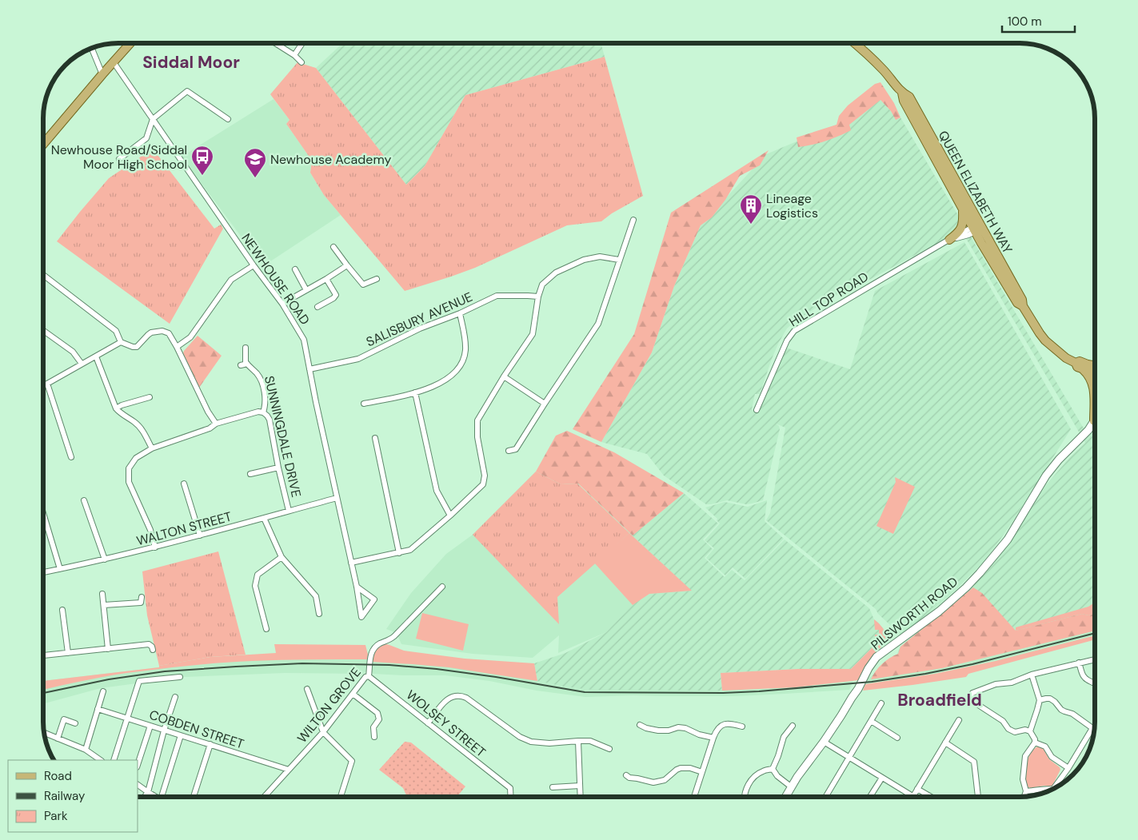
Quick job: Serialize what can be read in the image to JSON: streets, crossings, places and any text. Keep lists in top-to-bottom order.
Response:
{
  "streets": {
    "main road": ["QUEEN ELIZABETH WAY"],
    "street": [
      "NEWHOUSE ROAD",
      "HILL TOP ROAD",
      "SALISBURY AVENUE",
      "SUNNINGDALE DRIVE",
      "WALTON STREET",
      "PILSWORTH ROAD",
      "WILTON GROVE",
      "WOLSEY STREET",
      "COBDEN STREET"
    ]
  },
  "crossings": [
    ["QUEEN ELIZABETH WAY", "HILL TOP ROAD"],
    ["NEWHOUSE ROAD", "SALISBURY AVENUE"],
    ["NEWHOUSE ROAD", "WALTON STREET"],
    ["SUNNINGDALE DRIVE", "WALTON STREET"],
    ["WILTON GROVE", "WOLSEY STREET"],
    ["WILTON GROVE", "COBDEN STREET"]
  ],
  "districts": ["Siddal Moor", "Broadfield"],
  "places": {
    "bus stop": ["Newhouse Road/Siddal Moor High School"],
    "school or university": ["Newhouse Academy"],
    "building": ["Lineage Logistics"]
  },
  "legend": ["Road", "Railway", "Park"],
  "scale_bar": "100 m"
}
